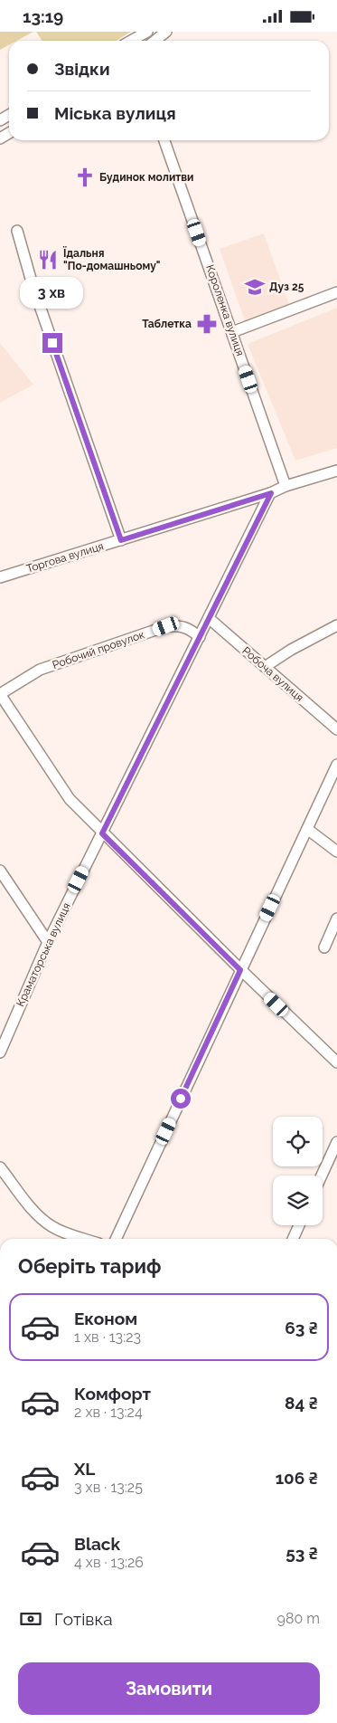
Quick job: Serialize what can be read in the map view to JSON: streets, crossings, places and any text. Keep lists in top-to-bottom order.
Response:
{
  "streets": {
    "street": [
      "Короленка вулиця",
      "Торгова вулиця",
      "Робочий провулок",
      "Робоча вулиця",
      "Краматорська вулиця"
    ]
  },
  "crossings": [
    ["Короленка вулиця", "Торгова вулиця"],
    ["Торгова вулиця", "Краматорська вулиця"],
    ["Робочий провулок", "Краматорська вулиця"],
    ["Робоча вулиця", "Краматорська вулиця"]
  ],
  "places": {
    "church": ["Будинок молитви"],
    "restaurant": ["Їдальня \"По-домашньому\""],
    "school or university": ["Дуз 25"],
    "pharmacy": ["Таблетка"]
  },
  "page": {
    "status": "13:19",
    "banner": ["Звідки", "Міська вулиця"],
    "bubble": "3 хв",
    "heading": "Оберіть тариф",
    "list": [
      {
        "name": "Економ",
        "note": "1 хв · 13:23",
        "value": "63 ₴"
      },
      {
        "name": "Комфорт",
        "note": "2 хв · 13:24",
        "value": "84 ₴"
      },
      {
        "name": "XL",
        "note": "3 хв · 13:25",
        "value": "106 ₴"
      },
      {
        "name": "Black",
        "note": "4 хв · 13:26",
        "value": "53 ₴"
      }
    ],
    "pay": ["Готівка", "980 m"],
    "buttons": "Замовити"
  }
}
